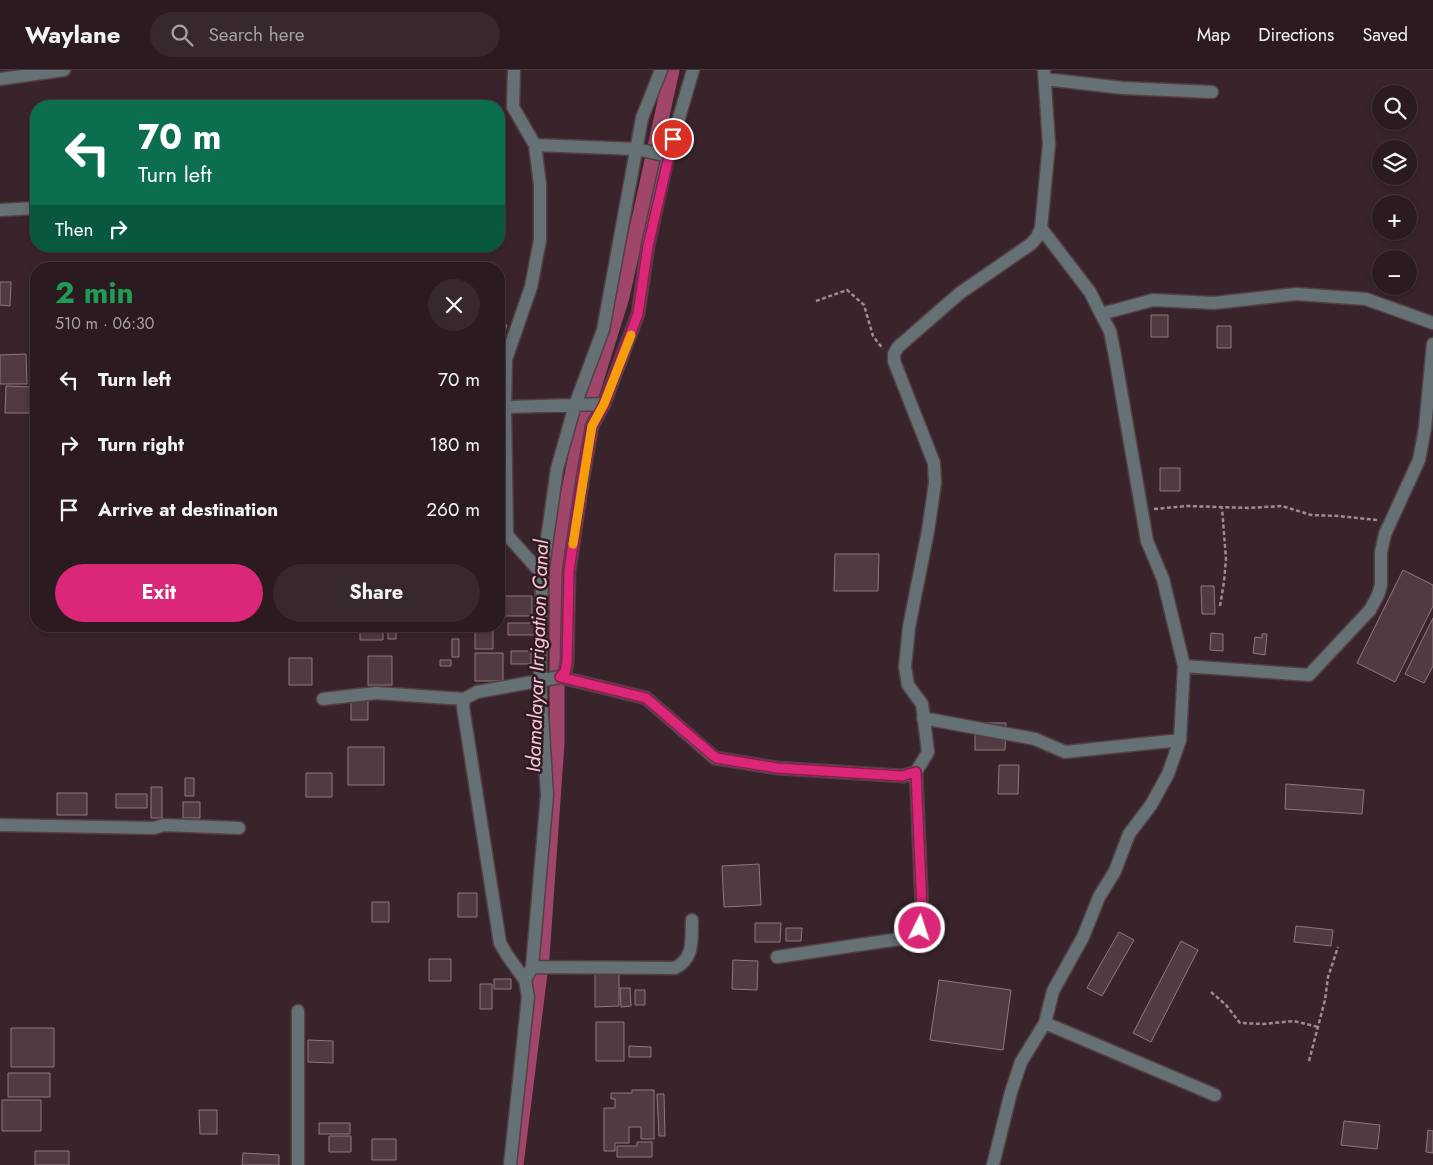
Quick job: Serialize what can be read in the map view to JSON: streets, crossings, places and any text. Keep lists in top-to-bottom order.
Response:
{
  "water": ["Idamalayar Irrigation Canal"],
  "page": {
    "header": "Waylane",
    "search": "Search here",
    "nav": ["Map", "Directions", "Saved"],
    "map_buttons": ["+", "−"],
    "turn": ["70 m", "Turn left"],
    "then": "Then",
    "heading": ["2 min", "510 m · 06:30"],
    "list": [
      {
        "name": "Turn left",
        "value": "70 m"
      },
      {
        "name": "Turn right",
        "value": "180 m"
      },
      {
        "name": "Arrive at destination",
        "value": "260 m"
      }
    ],
    "buttons": ["Exit", "Share"]
  }
}
